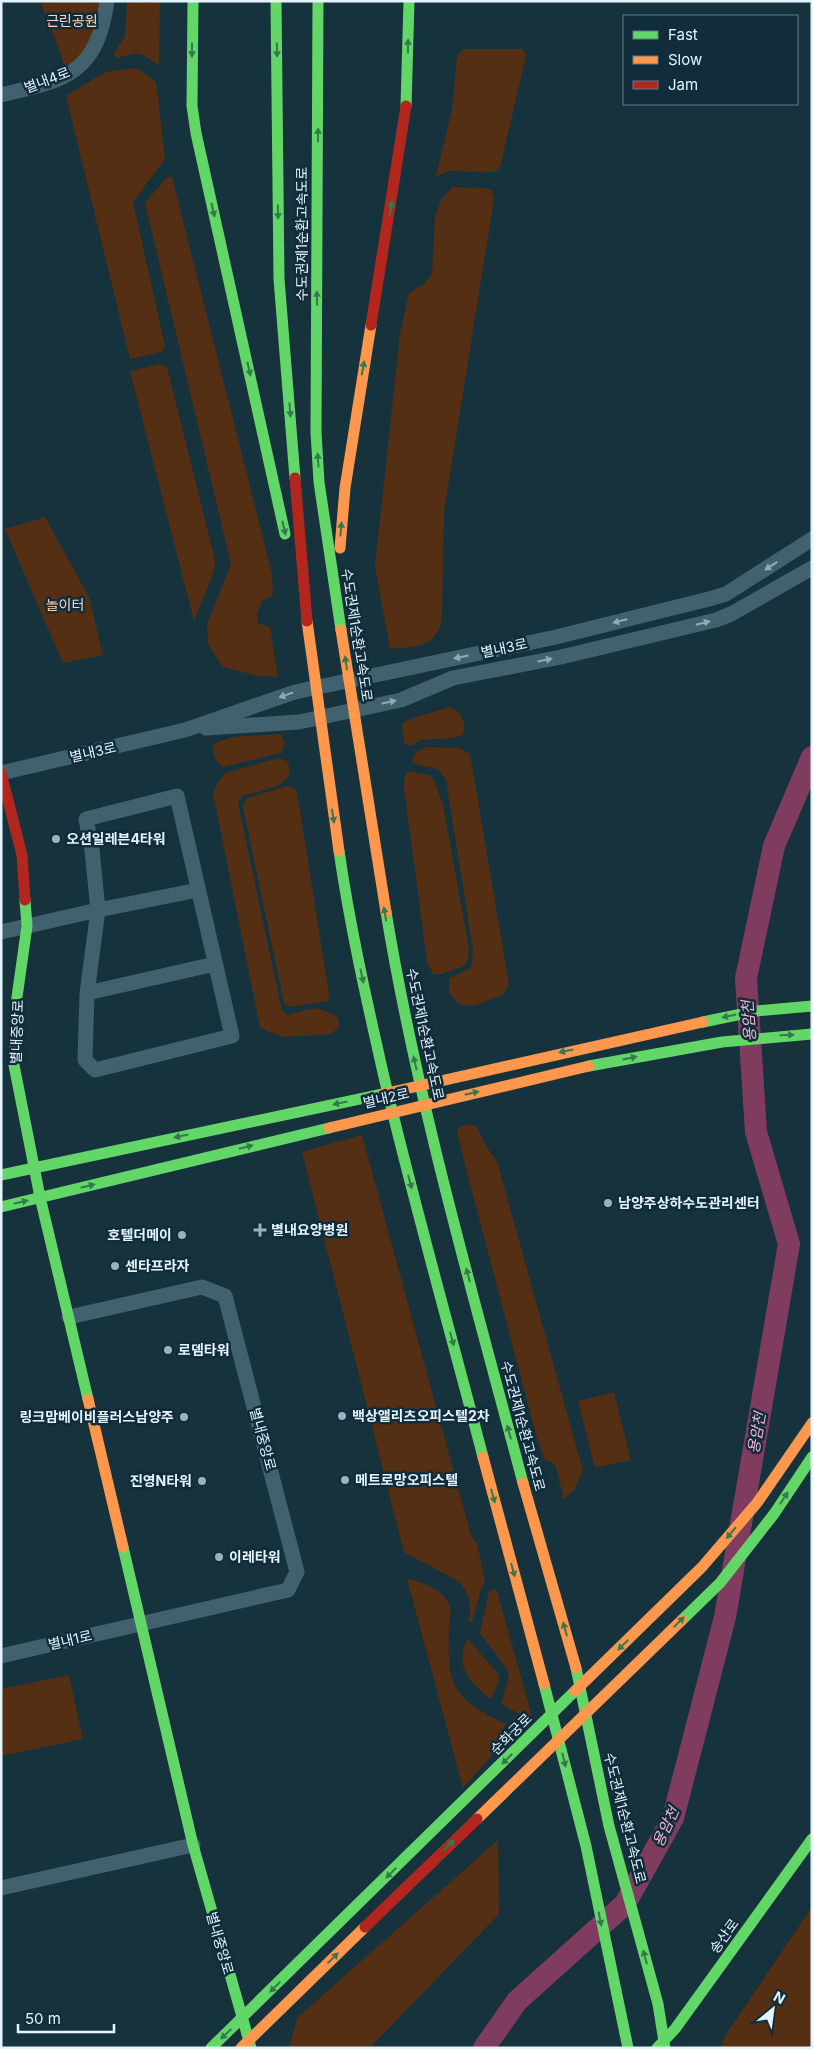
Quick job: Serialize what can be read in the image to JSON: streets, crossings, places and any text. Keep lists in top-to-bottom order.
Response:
{
  "streets": {
    "main road": [
      "수도권제1순환고속도로",
      "별내중앙로",
      "별내2로",
      "순화궁로",
      "송산로"
    ],
    "street": ["별내4로", "별내3로", "별내1로"]
  },
  "crossings": [
    ["별내3로", "별내중앙로"],
    ["별내중앙로", "별내2로"],
    ["별내중앙로", "별내1로"],
    ["별내중앙로", "순화궁로"]
  ],
  "water": ["용암천"],
  "parks": ["근린공원", "놀이터"],
  "places": {
    "other": [
      "오션일레븐4타워",
      "남양주상하수도관리센터",
      "호텔더메이",
      "센타프라자",
      "로뎀타워",
      "백상앨리츠오피스텔2차",
      "링크맘베이비플러스남양주",
      "메트로망오피스텔",
      "진영N타워",
      "이레타워"
    ],
    "health": ["별내요양병원"]
  },
  "legend": ["Fast", "Slow", "Jam"],
  "scale_bar": "50 m",
  "north": "top right"
}
